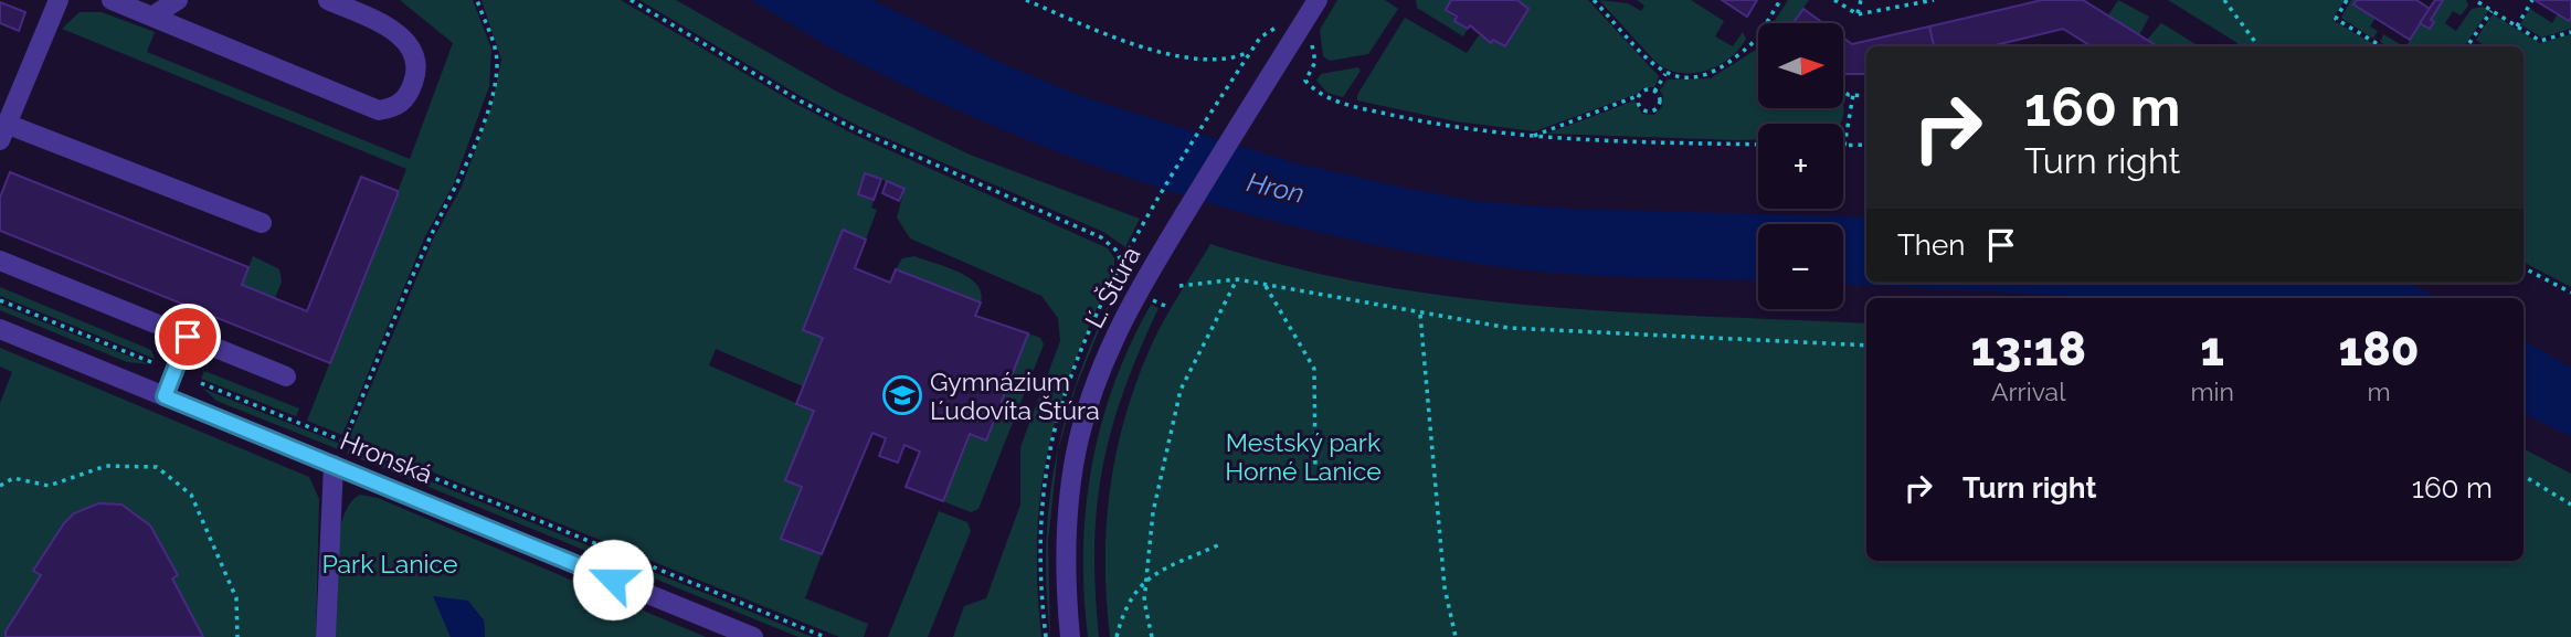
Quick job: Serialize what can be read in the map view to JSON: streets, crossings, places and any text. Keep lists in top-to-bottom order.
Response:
{
  "streets": {
    "street": ["Ľ. Štúra", "Hronská"]
  },
  "water": ["Hron"],
  "parks": ["Mestský park Horné Lanice", "Park Lanice"],
  "places": {
    "school or university": ["Gymnázium Ľudovíta Štúra"]
  },
  "north": "right",
  "page": {
    "map_buttons": ["+", "−"],
    "turn": ["160 m", "Turn right"],
    "then": "Then",
    "eta": [
      "13:18",
      "Arrival",
      "1",
      "min",
      "180",
      "m"
    ],
    "list": [
      {
        "name": "Turn right",
        "value": "160 m"
      }
    ]
  }
}
